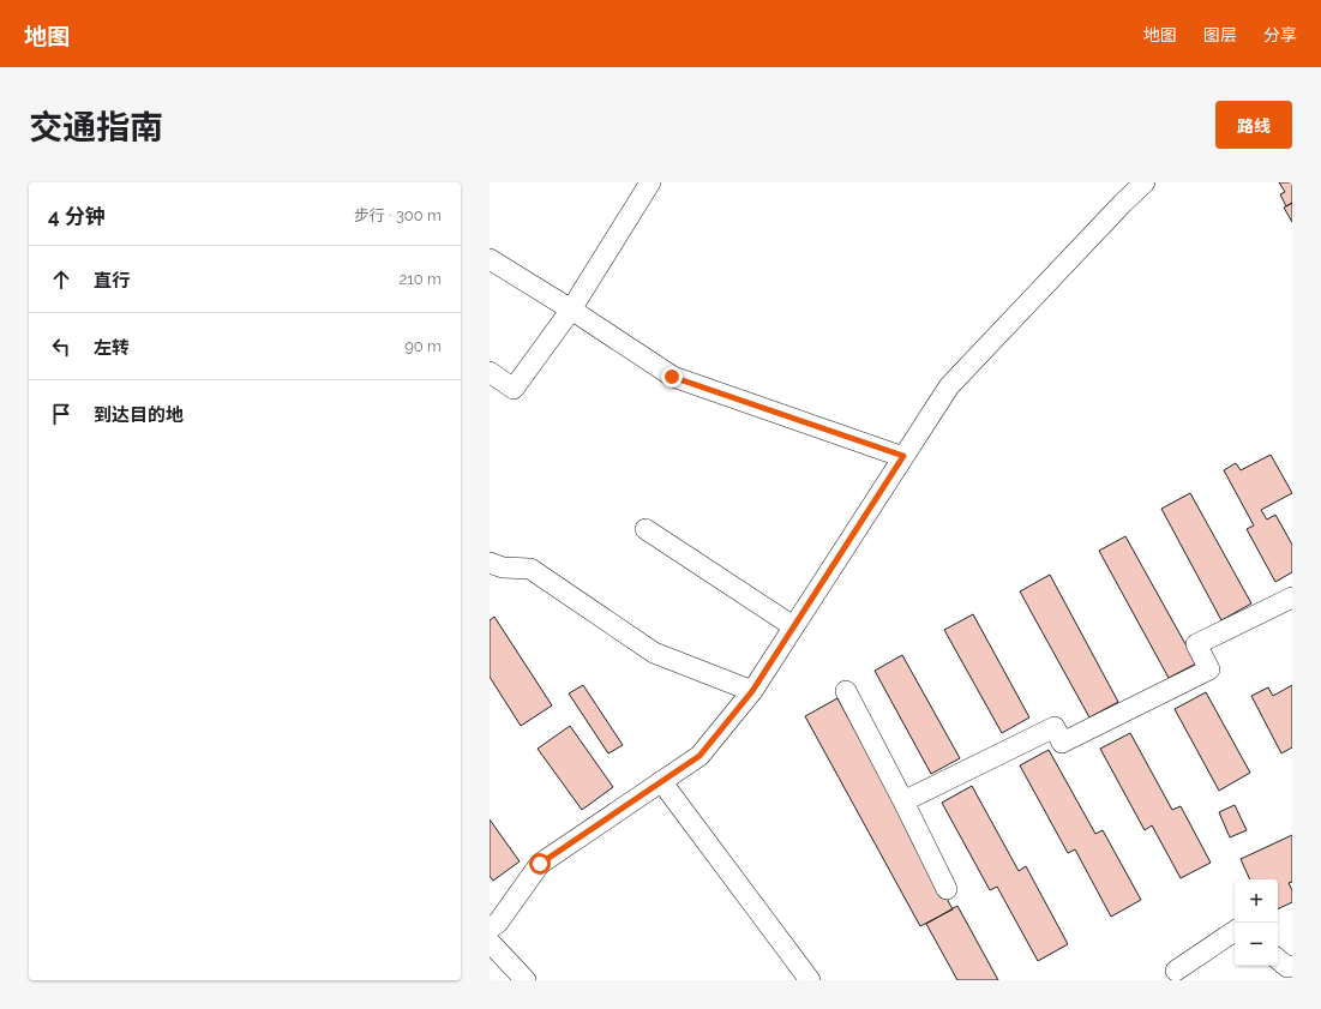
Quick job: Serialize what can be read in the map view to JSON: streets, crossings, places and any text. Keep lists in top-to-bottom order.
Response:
{
  "page": {
    "header": "地图",
    "nav": ["地图", "图层", "分享"],
    "title": "交通指南",
    "buttons": "路线",
    "heading": ["4 分钟", "步行 · 300 m"],
    "list": [
      ["直行", "210 m"],
      ["左转", "90 m"],
      "到达目的地"
    ],
    "map_buttons": ["+", "−"]
  }
}
